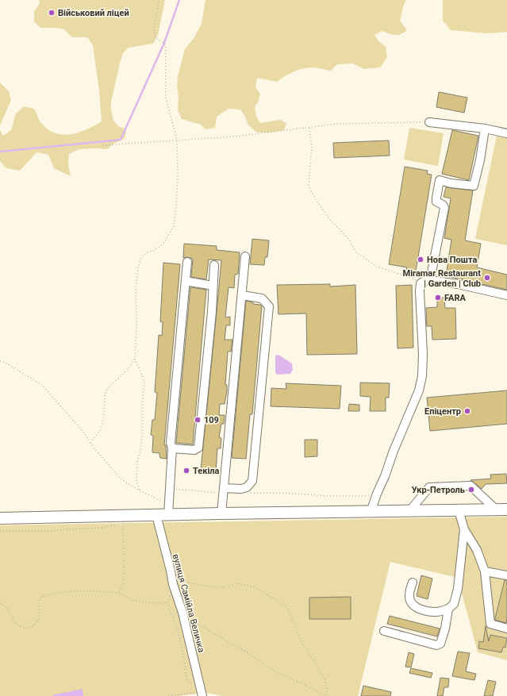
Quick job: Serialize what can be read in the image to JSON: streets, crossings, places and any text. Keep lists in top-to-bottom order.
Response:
{
  "streets": {
    "street": ["вулиця Самійла Величка"]
  },
  "places": [
    "Військовий ліцей",
    "Нова Пошта",
    "Miramar Restaurant | Garden | Club",
    "FARA",
    "Епіцентр",
    "109",
    "Текіла",
    "Укр-Петроль"
  ]
}
